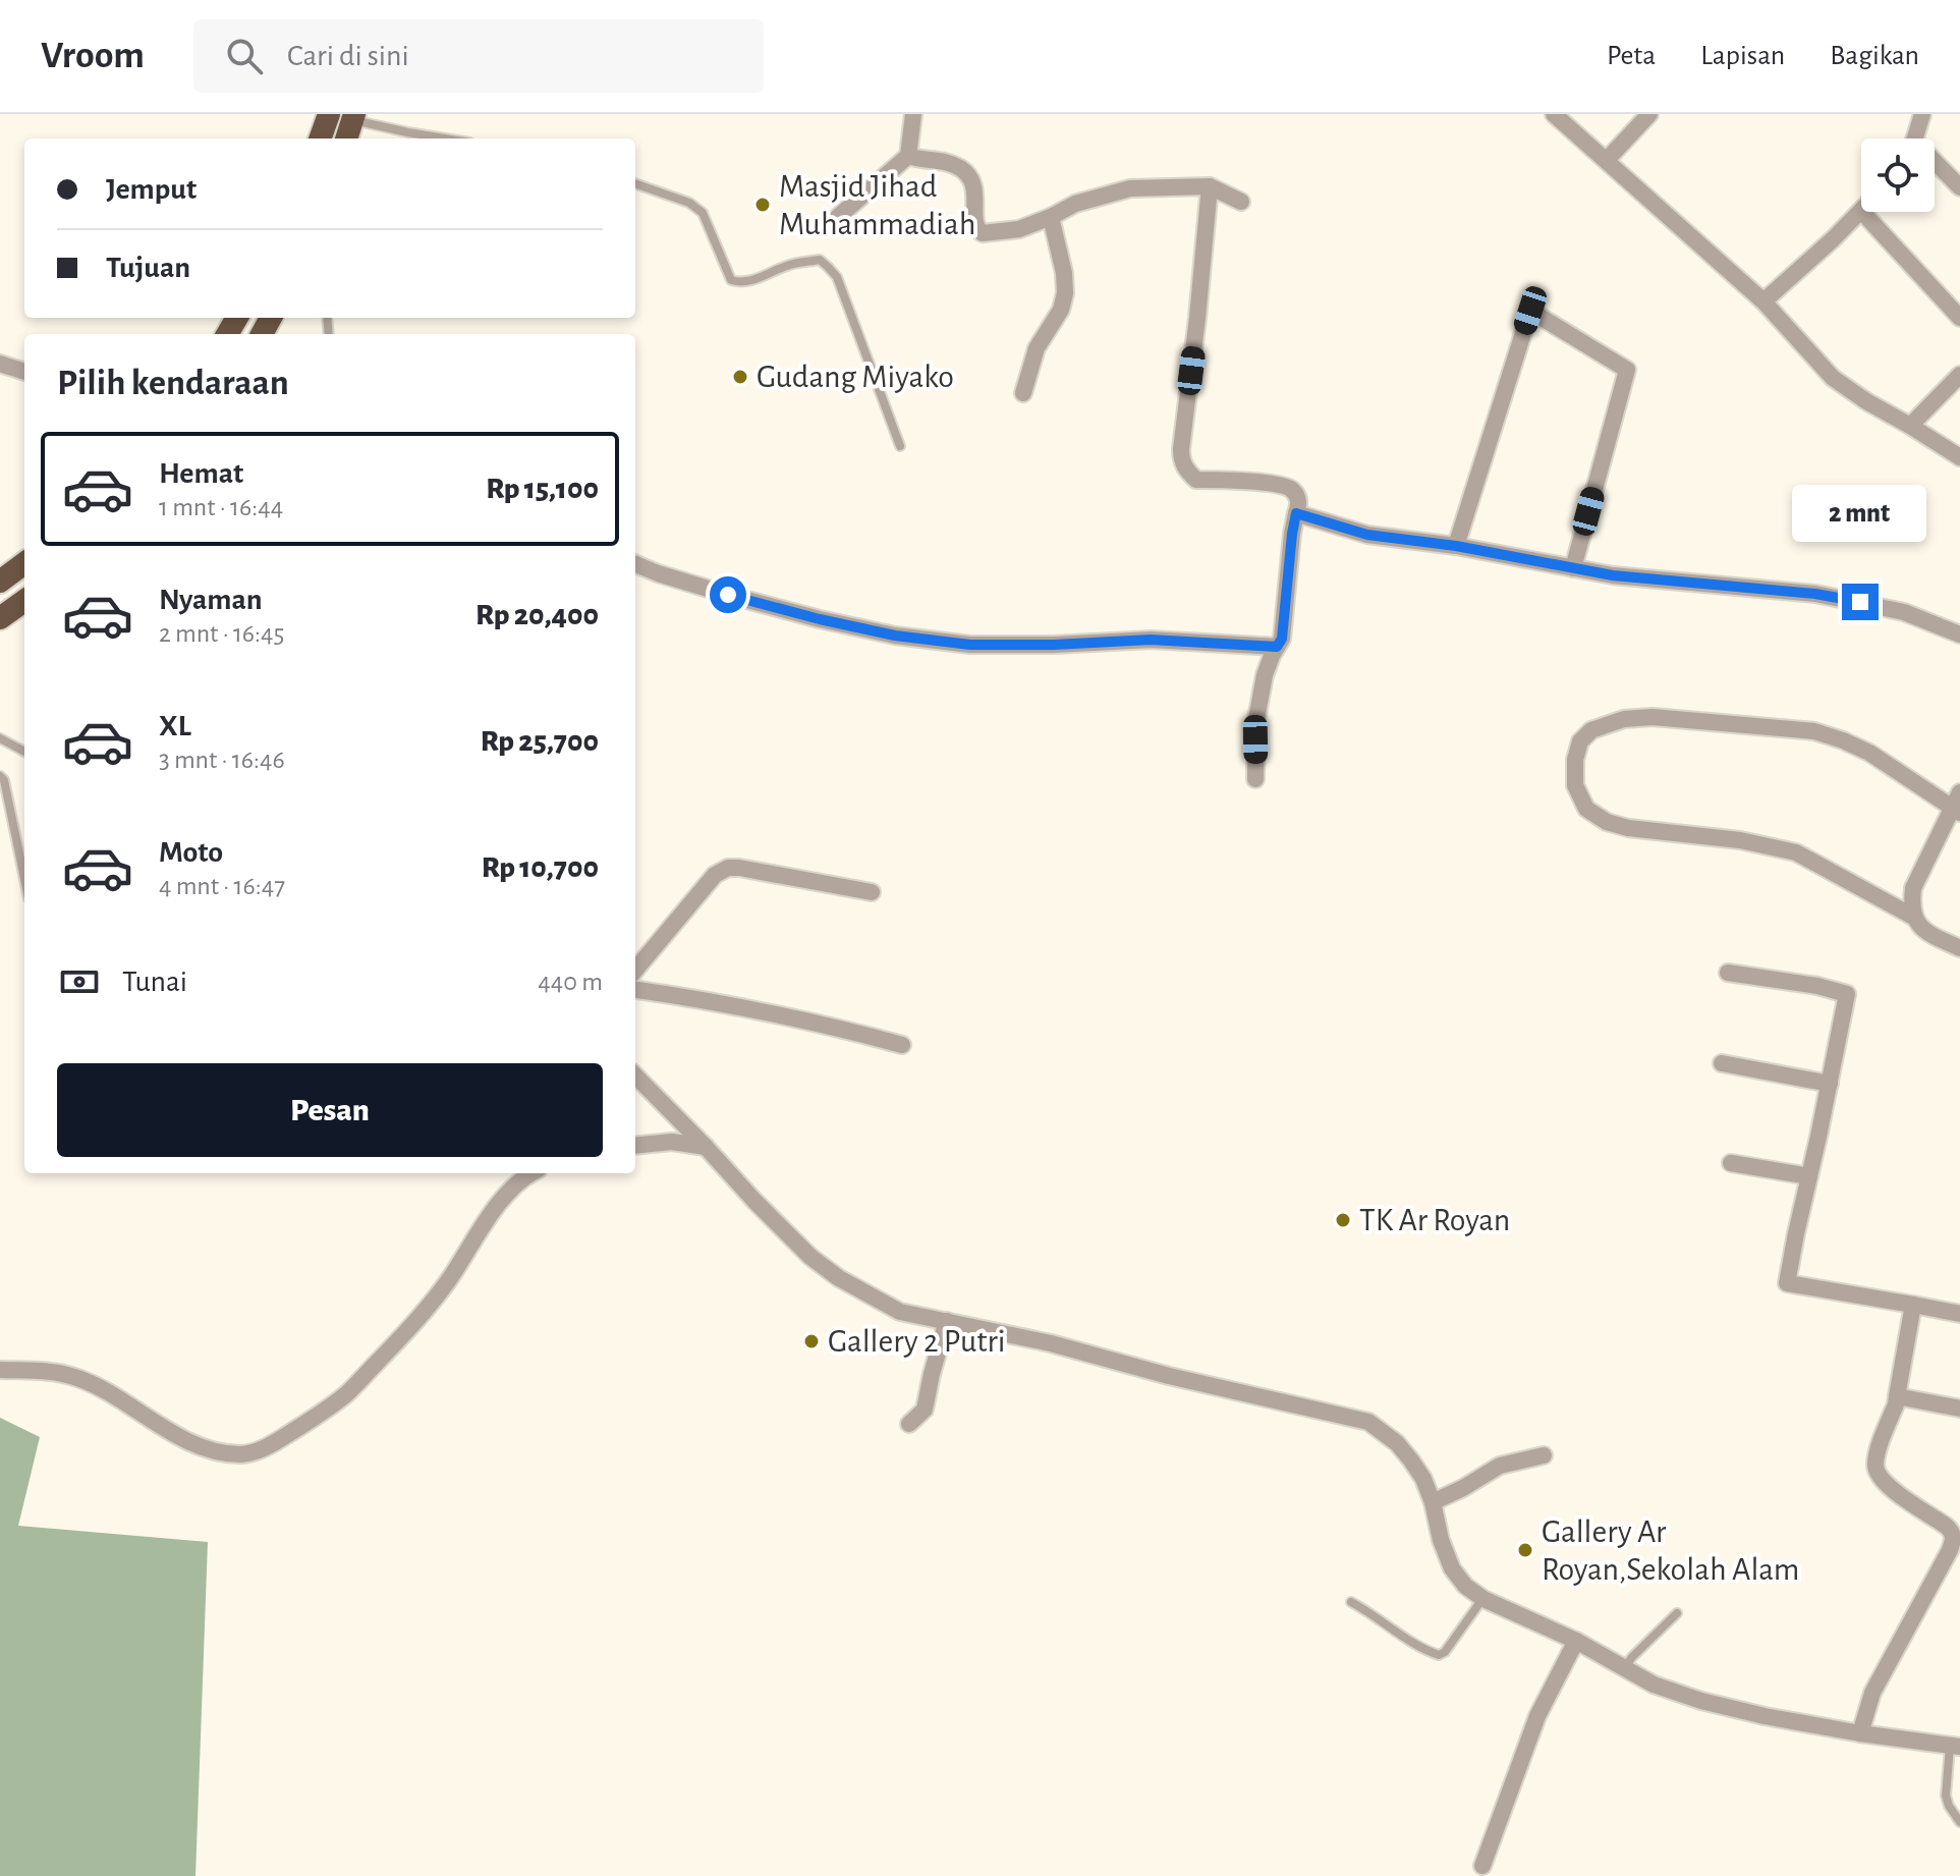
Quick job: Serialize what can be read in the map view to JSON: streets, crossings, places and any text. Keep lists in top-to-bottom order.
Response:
{
  "places": [
    "Masjid Jihad Muhammadiah",
    "Gudang Miyako",
    "TK Ar Royan",
    "Gallery 2 Putri",
    "Gallery Ar Royan,Sekolah Alam"
  ],
  "page": {
    "header": "Vroom",
    "search": "Cari di sini",
    "nav": ["Peta", "Lapisan", "Bagikan"],
    "banner": ["Jemput", "Tujuan"],
    "heading": "Pilih kendaraan",
    "list": [
      {
        "name": "Hemat",
        "note": "1 mnt · 16:44",
        "value": "Rp 15,100"
      },
      {
        "name": "Nyaman",
        "note": "2 mnt · 16:45",
        "value": "Rp 20,400"
      },
      {
        "name": "XL",
        "note": "3 mnt · 16:46",
        "value": "Rp 25,700"
      },
      {
        "name": "Moto",
        "note": "4 mnt · 16:47",
        "value": "Rp 10,700"
      }
    ],
    "bubble": "2 mnt",
    "pay": ["Tunai", "440 m"],
    "buttons": "Pesan"
  }
}
